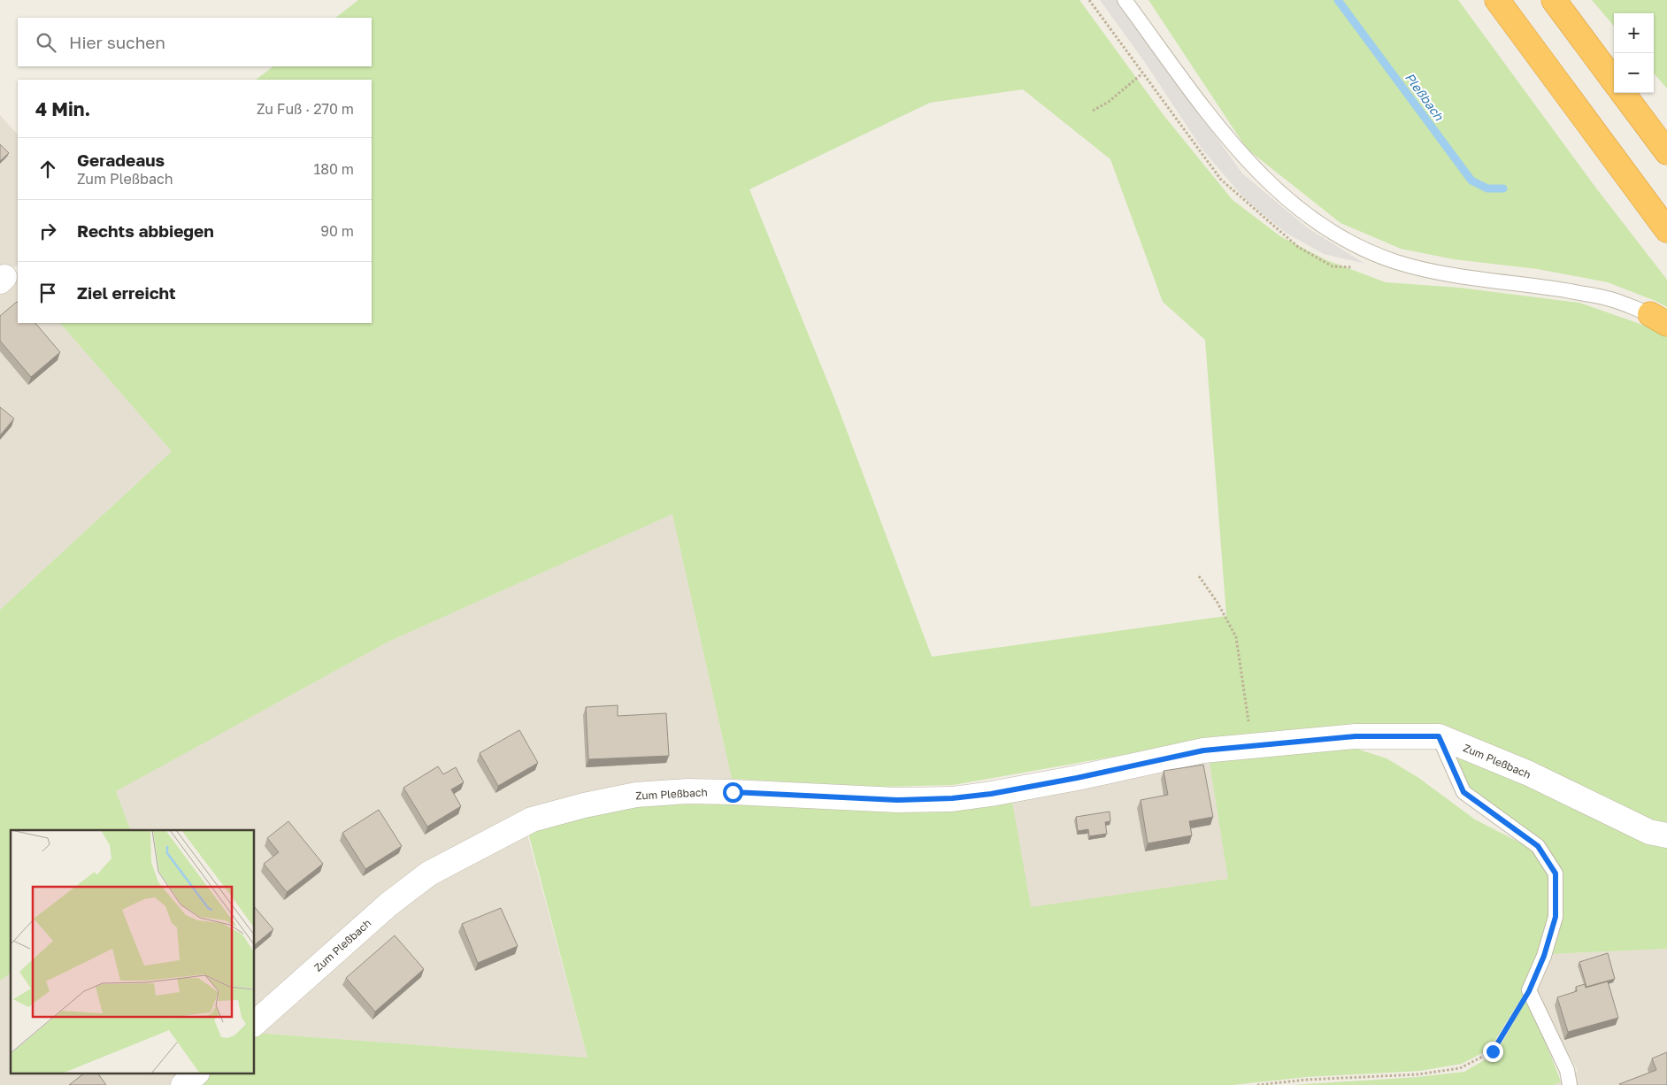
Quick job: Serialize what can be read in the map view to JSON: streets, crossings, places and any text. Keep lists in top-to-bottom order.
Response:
{
  "streets": {
    "street": ["Zum Pleßbach"]
  },
  "water": ["Pleßbach"],
  "page": {
    "map_buttons": ["+", "−"],
    "search": "Hier suchen",
    "heading": ["4 Min.", "Zu Fuß · 270 m"],
    "list": [
      ["Geradeaus", "Zum Pleßbach", "180 m"],
      ["Rechts abbiegen", "90 m"],
      "Ziel erreicht"
    ]
  }
}
